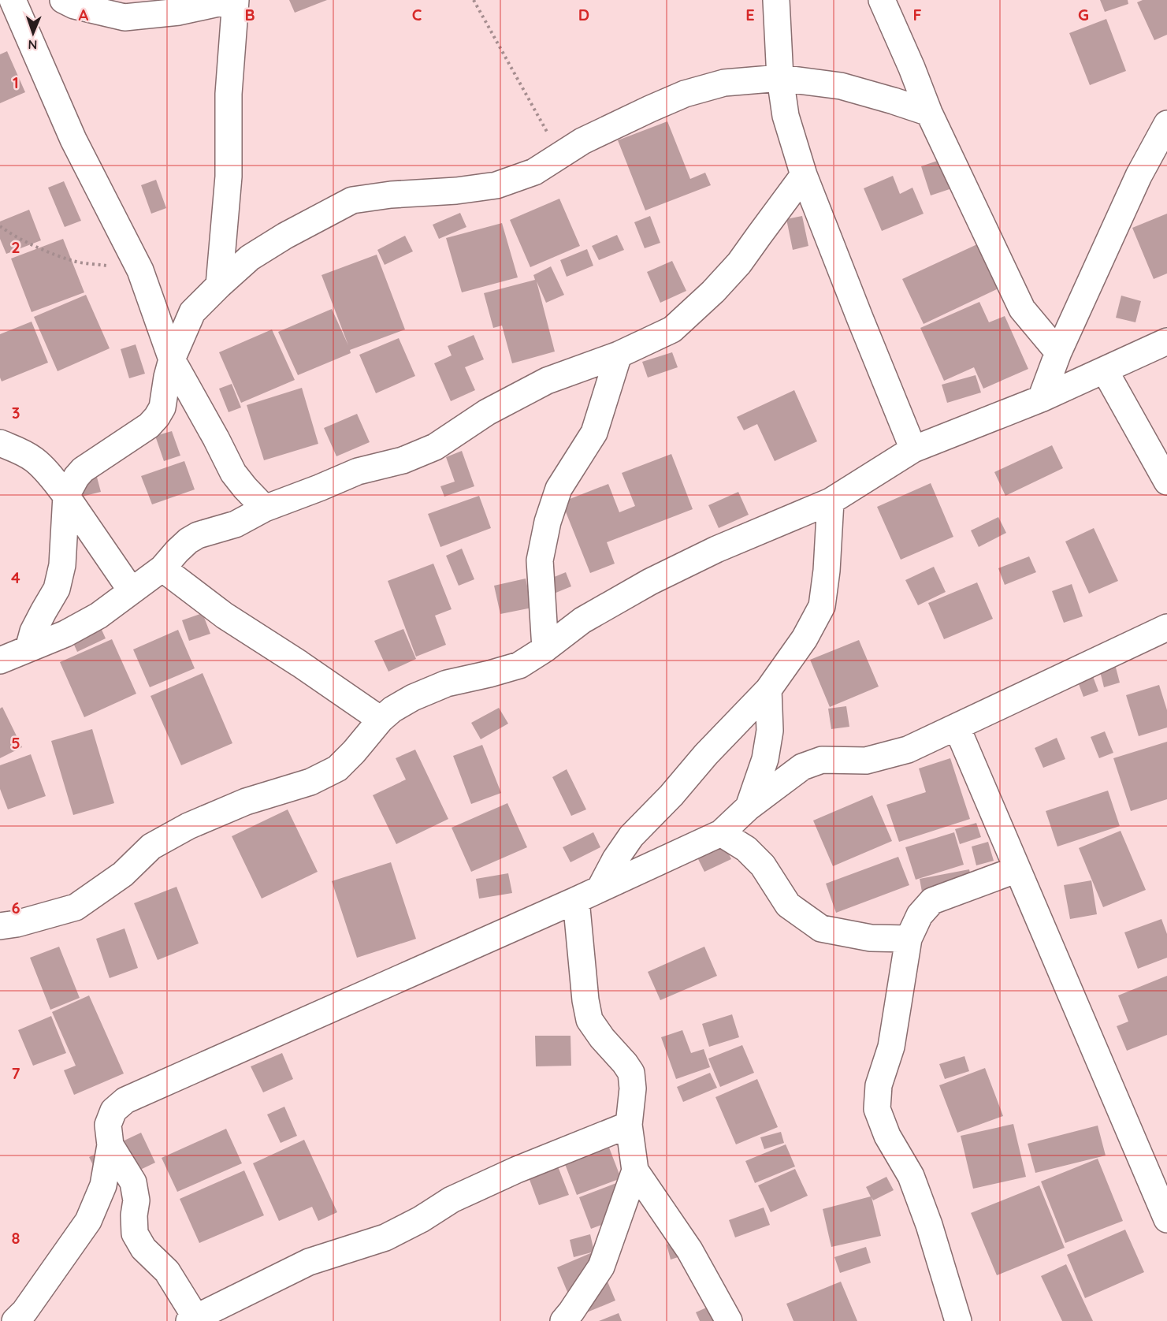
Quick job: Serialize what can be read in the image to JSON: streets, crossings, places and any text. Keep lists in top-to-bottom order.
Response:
{
  "north": "bottom",
  "grid": {
    "columns": [
      "A",
      "B",
      "C",
      "D",
      "E",
      "F",
      "G"
    ],
    "rows": [
      "1",
      "2",
      "3",
      "4",
      "5",
      "6",
      "7",
      "8"
    ]
  }
}
